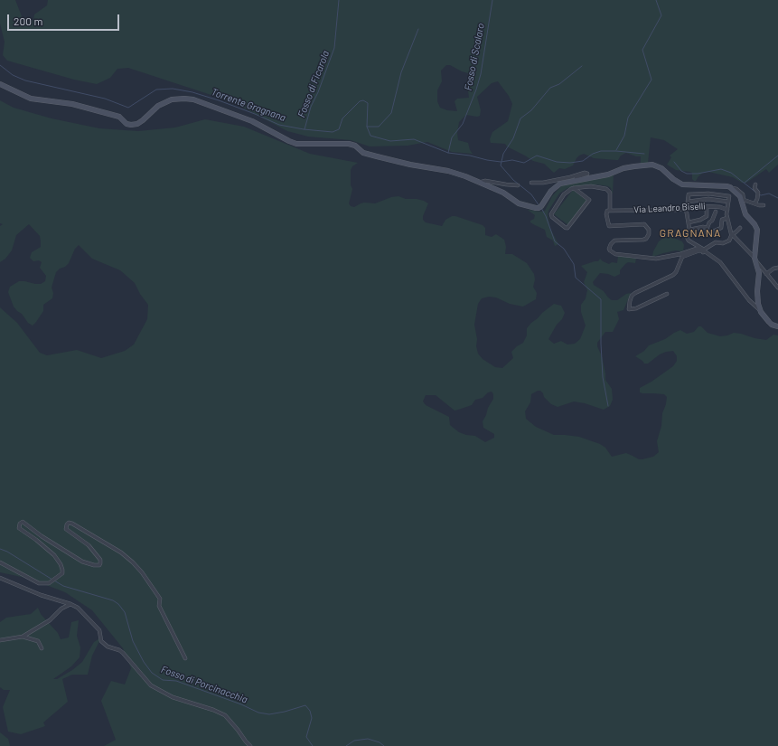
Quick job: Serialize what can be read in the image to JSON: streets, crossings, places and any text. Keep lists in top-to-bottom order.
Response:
{
  "streets": {
    "street": ["Via Leandro Biselli"]
  },
  "districts": ["GRAGNANA"],
  "water": [
    "Fosso di Scalaro",
    "Fosso di Ficarola",
    "Torrente Gragnana",
    "Fosso di Porcinacchia"
  ],
  "scale_bar": "200 m"
}
